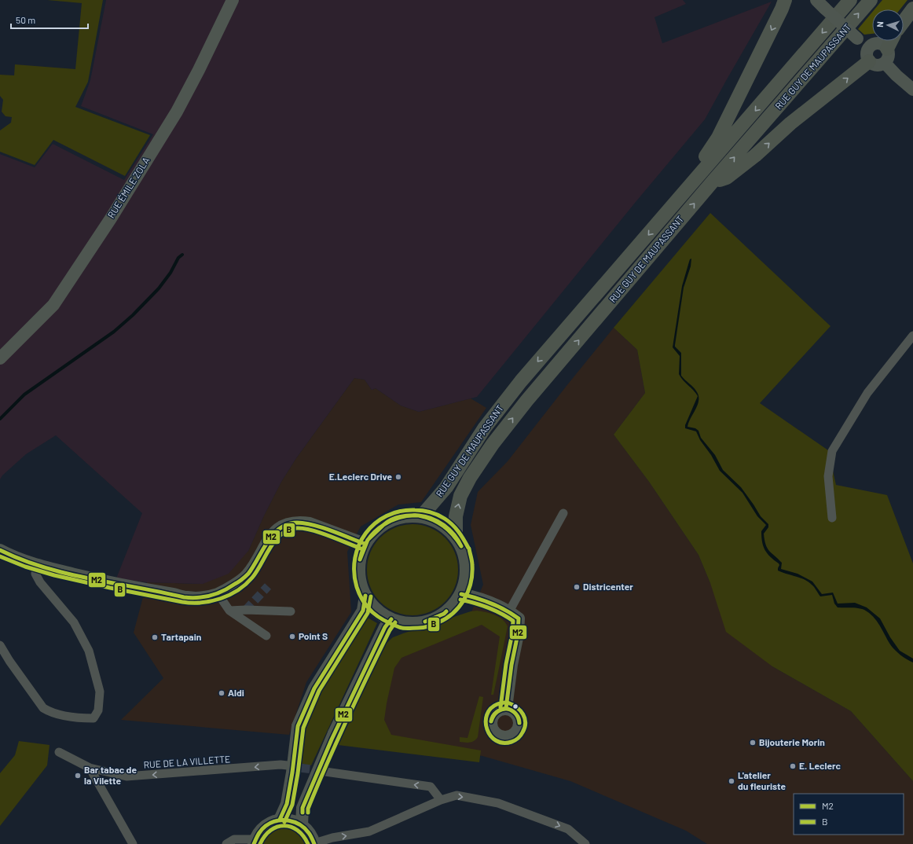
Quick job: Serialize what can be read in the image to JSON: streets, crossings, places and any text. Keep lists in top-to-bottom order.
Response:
{
  "streets": {
    "main road": ["RUE GUY DE MAUPASSANT"],
    "street": ["RUE ÉMILE ZOLA", "RUE DE LA VILLETTE"]
  },
  "one_way": ["RUE DE LA VILLETTE"],
  "places": [
    "E.Leclerc Drive",
    "Districenter",
    "Point S",
    "Tartapain",
    "Aldi",
    "Bijouterie Morin",
    "E. Leclerc",
    "Bar tabac de la Vilette",
    "L'atelier du fleuriste"
  ],
  "lines": ["transit line B", "transit line M2"],
  "legend": ["M2", "B"],
  "scale_bar": "50 m",
  "north": "left"
}
